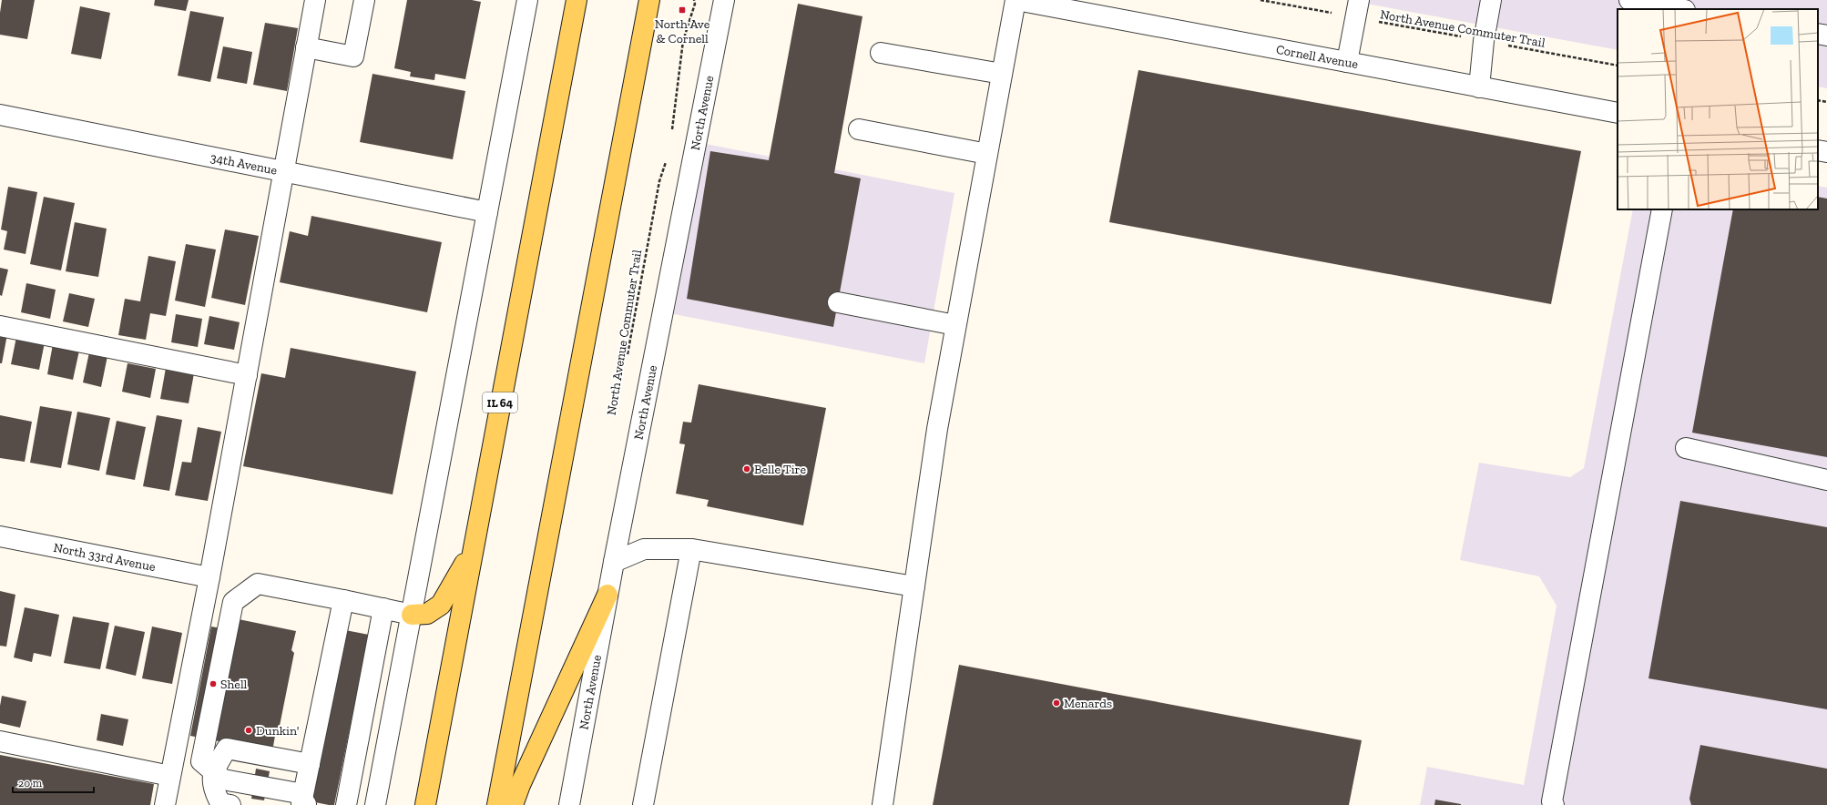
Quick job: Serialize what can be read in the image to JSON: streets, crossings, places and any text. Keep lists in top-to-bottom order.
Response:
{
  "streets": {
    "main road": ["IL 64"],
    "street": [
      "Cornell Avenue",
      "North Avenue",
      "34th Avenue",
      "North 33rd Avenue"
    ],
    "path": ["North Avenue Commuter Trail"]
  },
  "places": {
    "transit": ["North Ave & Cornell"],
    "other": [
      "Belle Tire",
      "Shell",
      "Menards",
      "Dunkin'"
    ]
  },
  "scale_bar": "20 m"
}
